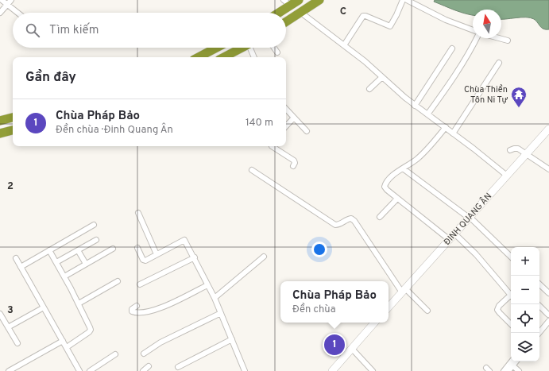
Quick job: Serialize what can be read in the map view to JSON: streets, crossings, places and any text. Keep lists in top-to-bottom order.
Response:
{
  "streets": {
    "street": ["ĐINH QUANG ÂN"]
  },
  "places": {
    "temple": ["Chùa Thiền Tôn Ni Tự"]
  },
  "north": "top",
  "page": {
    "search": "Tìm kiếm",
    "heading": "Gần đây",
    "list": [
      {
        "mark": "1",
        "name": "Chùa Pháp Bảo",
        "note": "Đền chùa · Đinh Quang Ân",
        "value": "140 m"
      }
    ],
    "map_buttons": ["+", "−"],
    "popup": ["Chùa Pháp Bảo", "Đền chùa"],
    "pins": "1"
  },
  "grid": {
    "columns": ["C"],
    "rows": ["2", "3"]
  }
}
